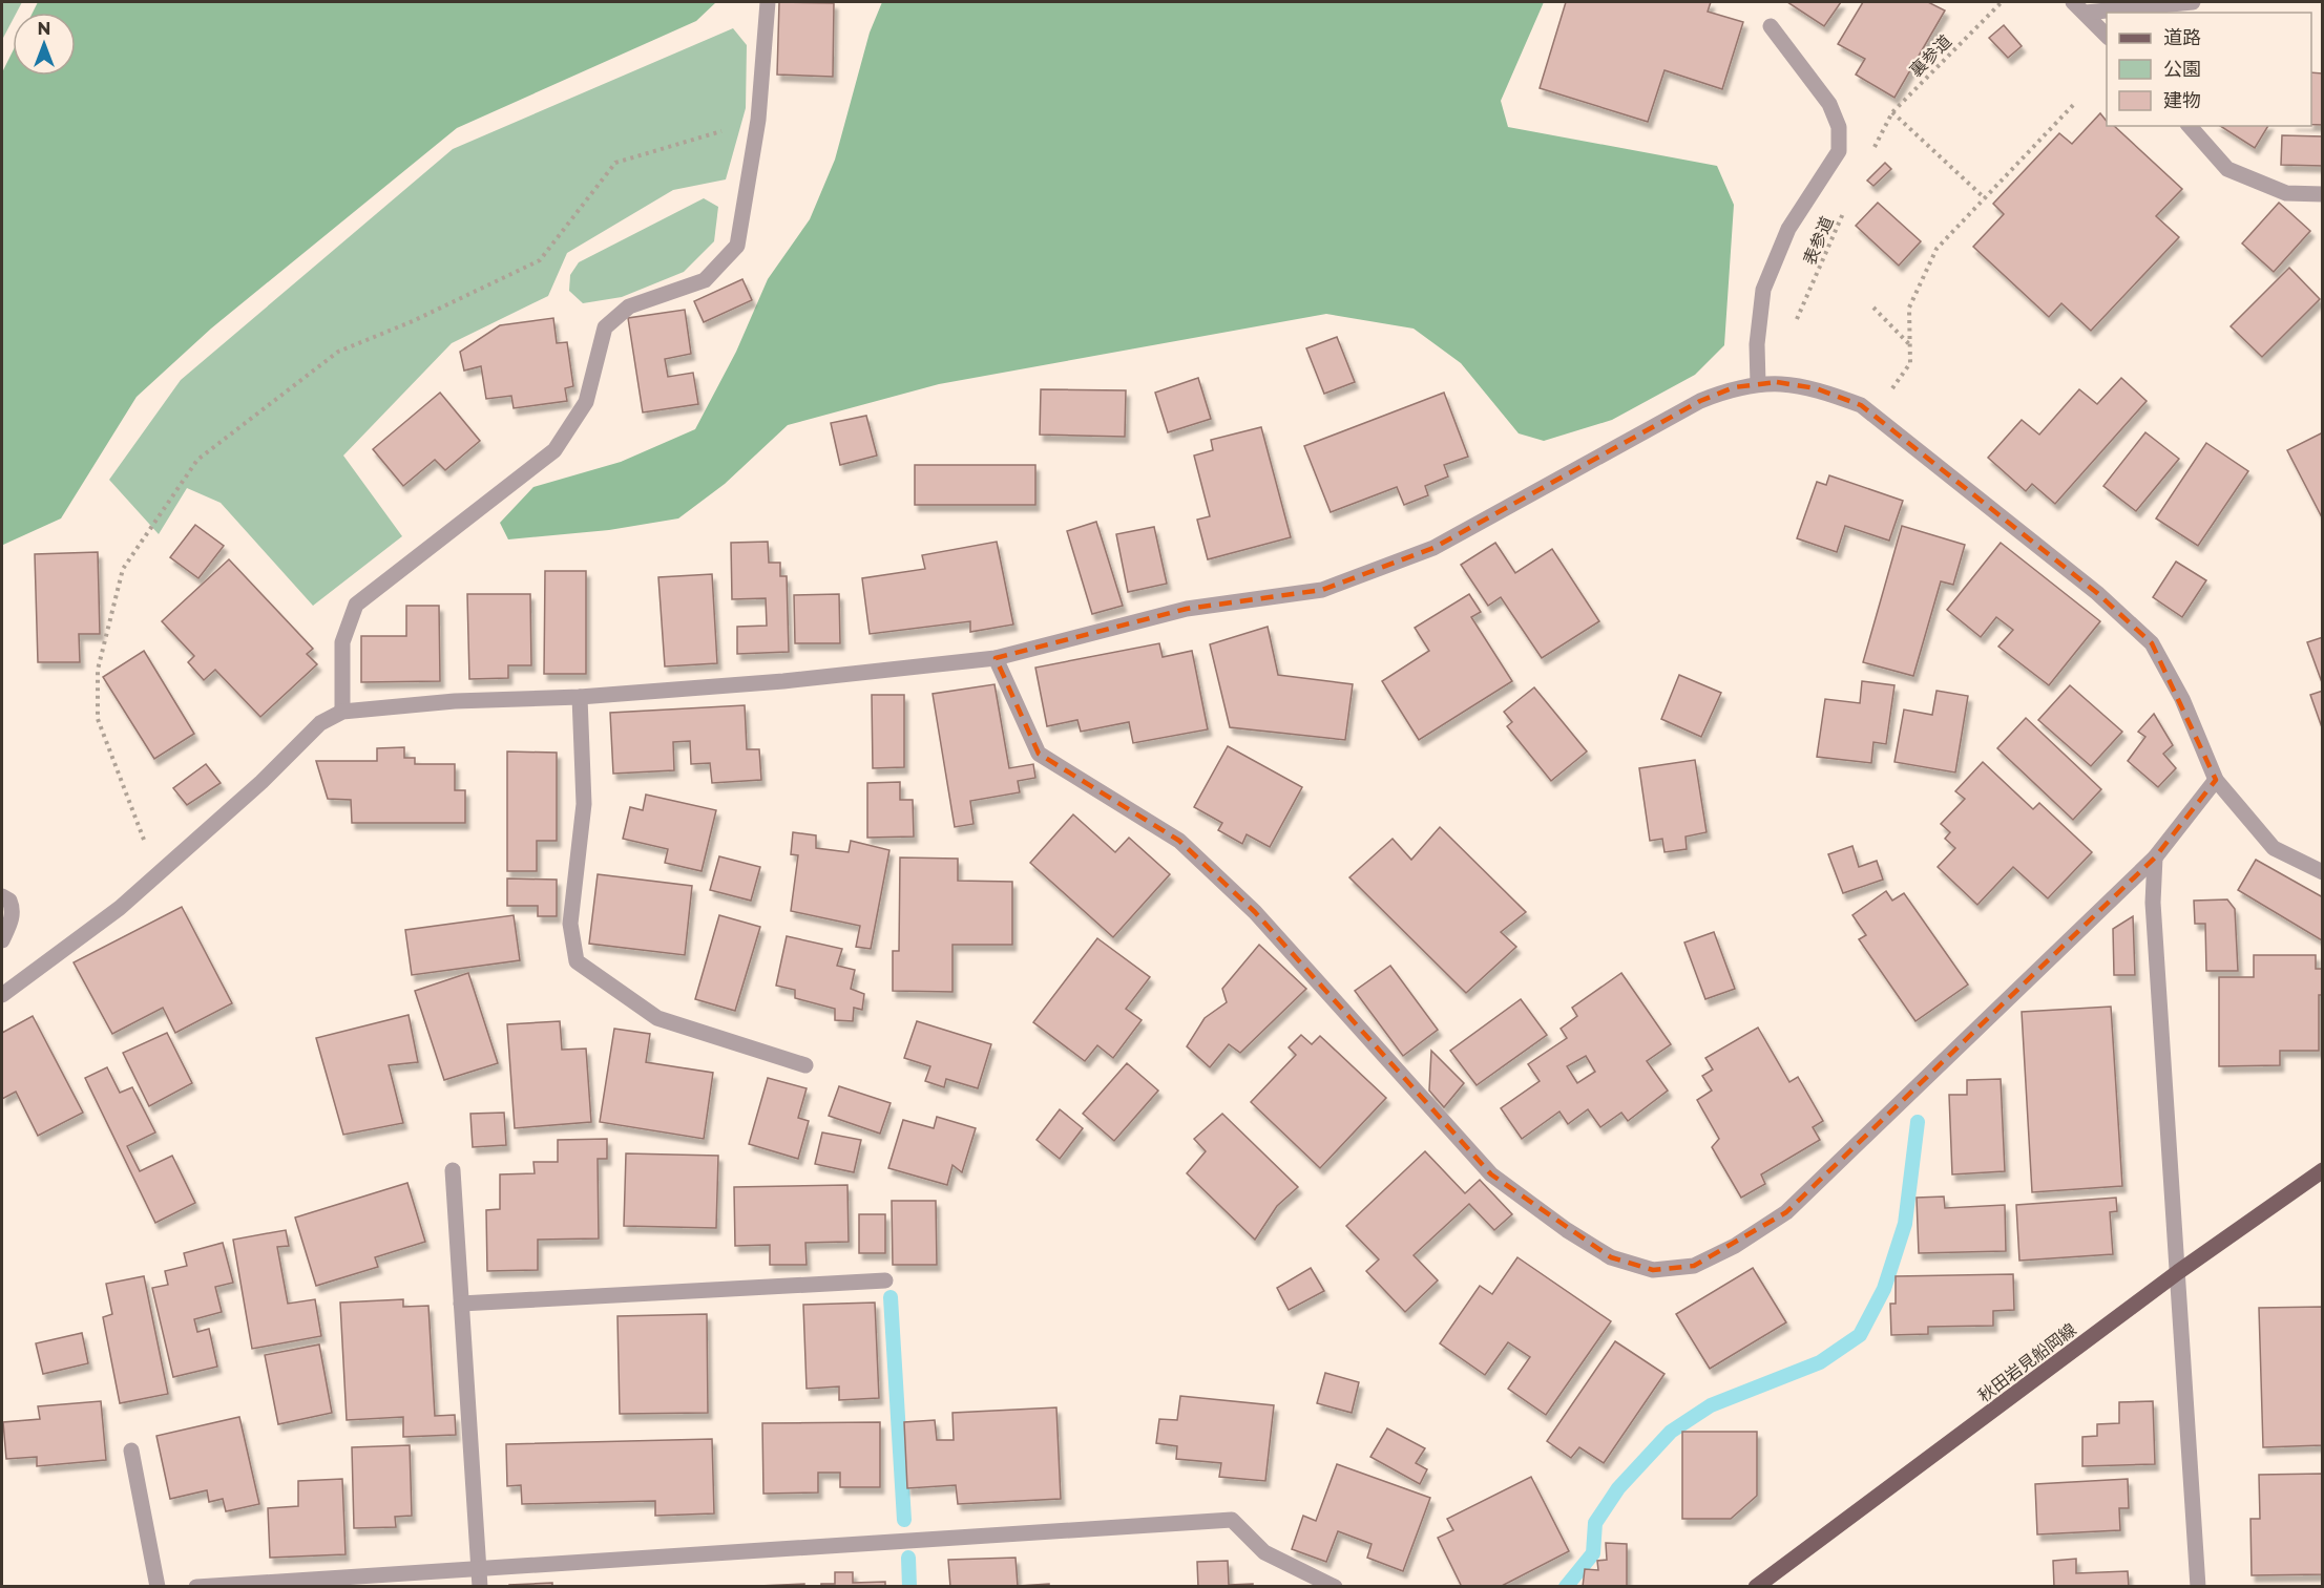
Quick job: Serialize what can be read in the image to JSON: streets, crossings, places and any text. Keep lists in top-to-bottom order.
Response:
{
  "streets": {
    "main road": ["秋田岩見船岡線"],
    "path": ["裏参道", "表参道"]
  },
  "legend": ["道路", "公園", "建物"],
  "north": "top"
}
